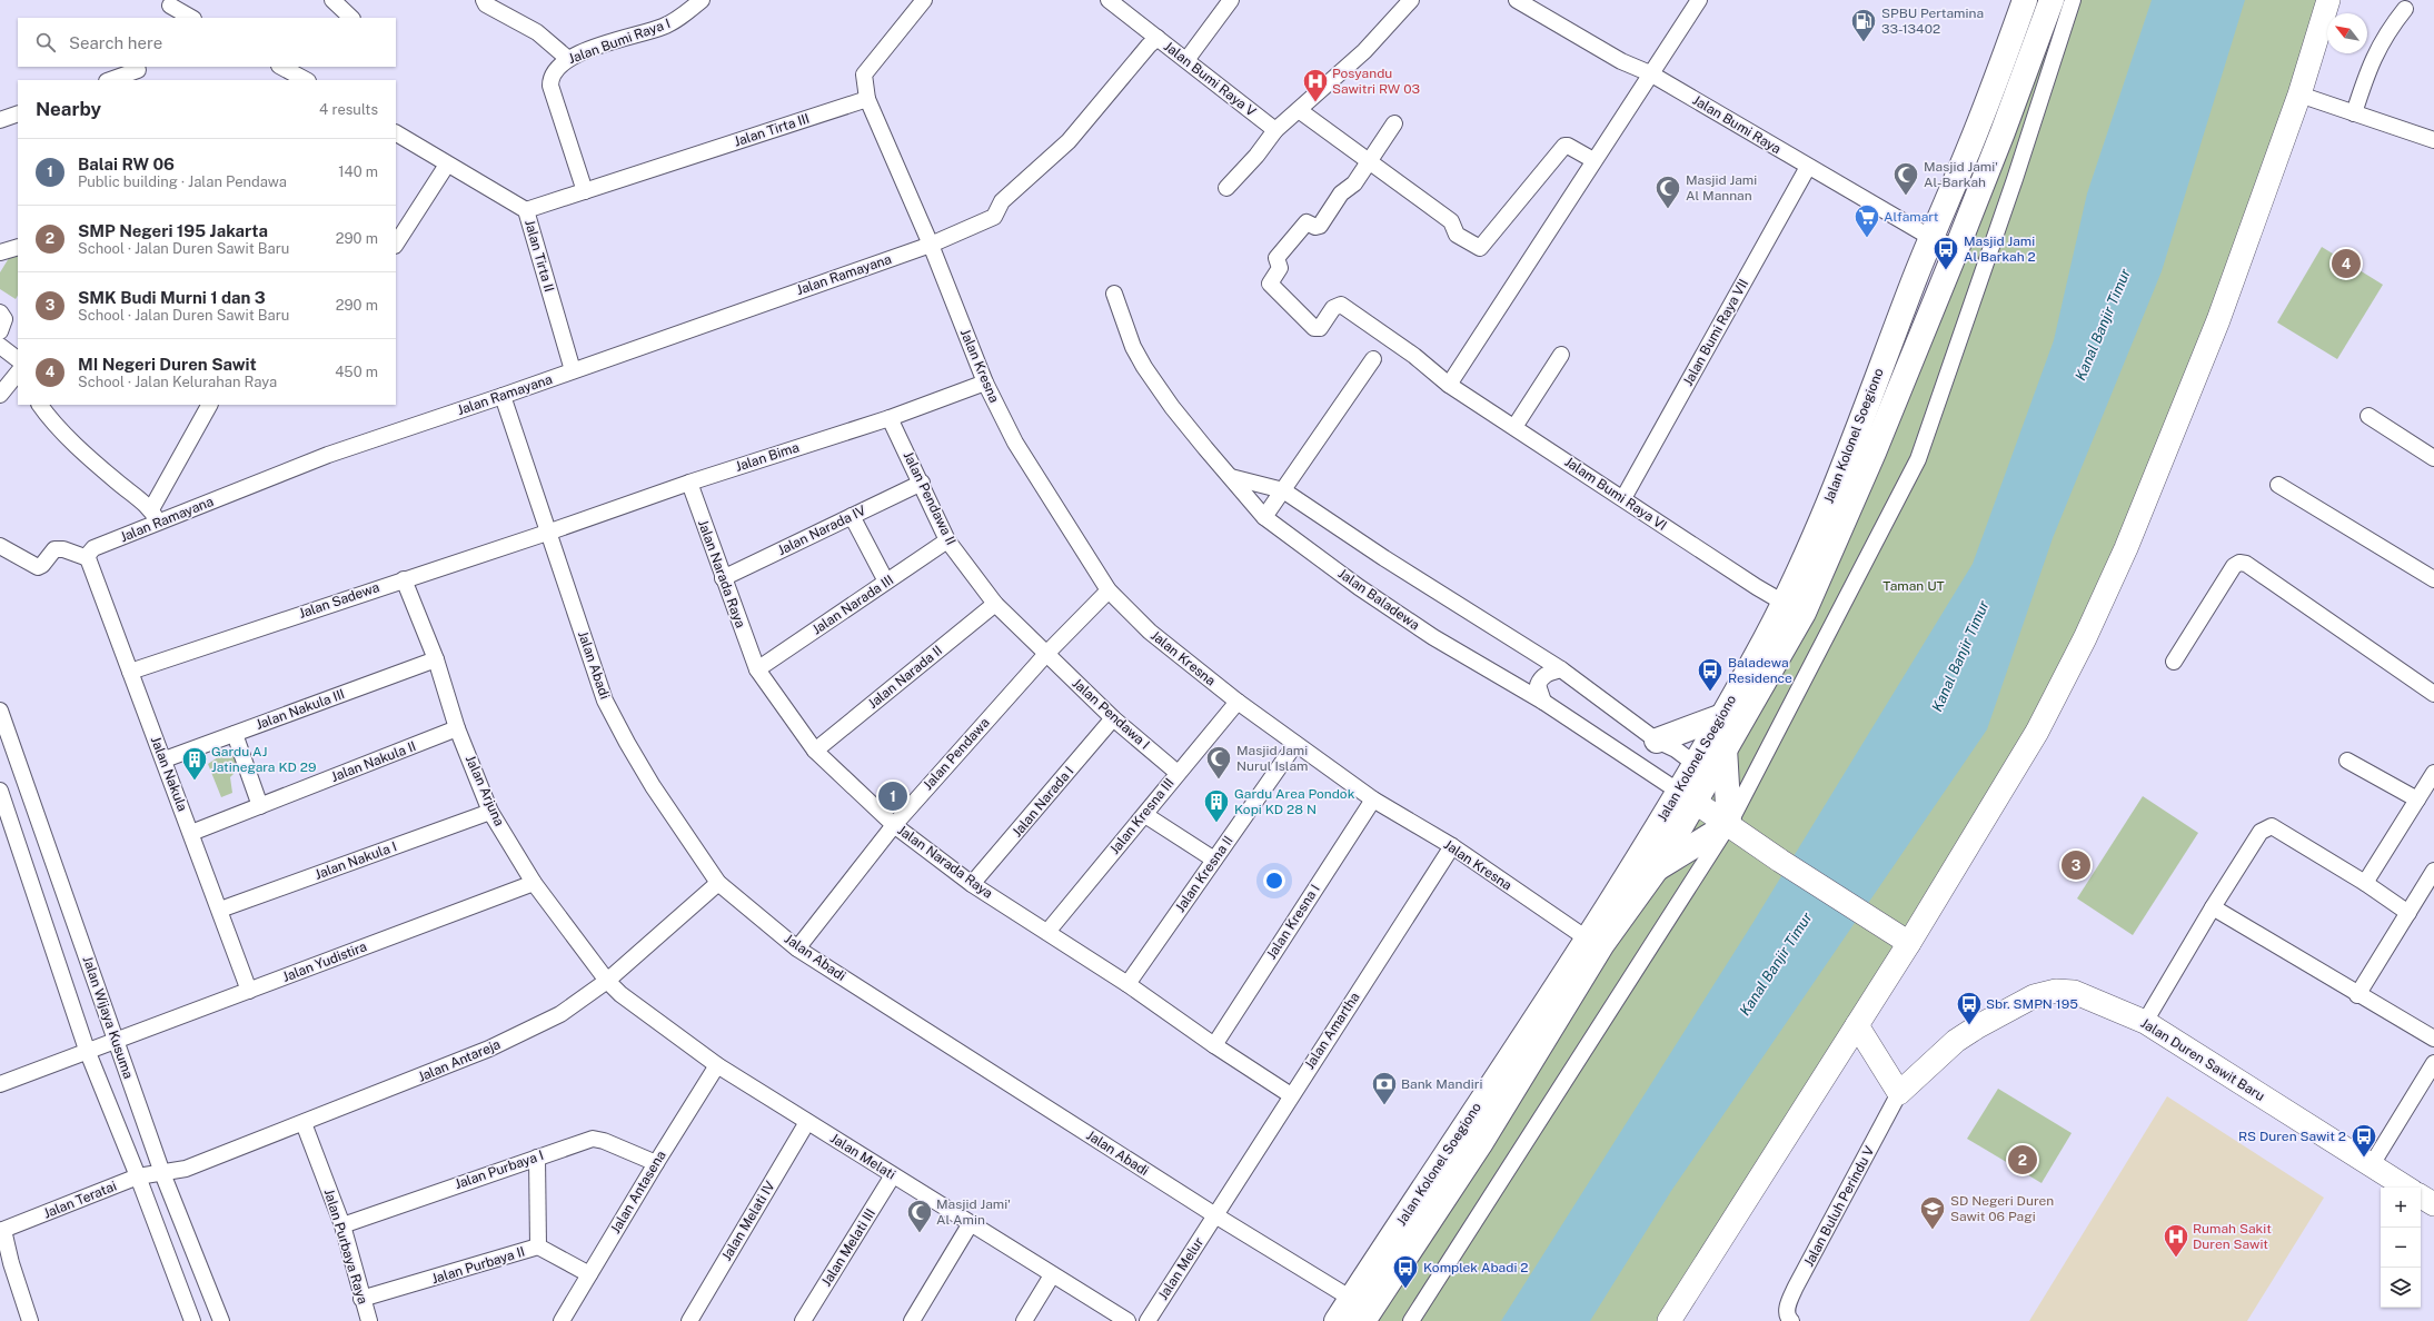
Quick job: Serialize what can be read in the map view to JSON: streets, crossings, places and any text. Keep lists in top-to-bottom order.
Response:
{
  "streets": {
    "main road": ["Jalan Kolonel Soegiono"],
    "street": [
      "Jalan Bumi Raya I",
      "Jalan Bumi Raya V",
      "Jalan Bumi Raya",
      "Jalan Tirta III",
      "Jalan Tirta II",
      "Jalan Ramayana",
      "Jalan Bumi Raya VII",
      "Jalan Kresna",
      "Jalan Bima",
      "Jalam Bumi Raya VI",
      "Jalan Pendawa II",
      "Jalan Narada IV",
      "Jalan Narada Raya",
      "Jalan Baladewa",
      "Jalan Sadewa",
      "Jalan Narada III",
      "Jalan Abadi",
      "Jalan Narada II",
      "Jalan Nakula III",
      "Jalan Pendawa I",
      "Jalan Pendawa",
      "Jalan Nakula II",
      "Jalan Nakula",
      "Jalan Arjuna",
      "Jalan Narada I",
      "Jalan Kresna III",
      "Jalan Nakula I",
      "Jalan Kresna II",
      "Jalan Kresna I",
      "Jalan Yudistira",
      "Jalan Wijaya Kusuma",
      "Jalan Amartha",
      "Jalan Duren Sawit Baru",
      "Jalan Antareja",
      "Jalan Melati",
      "Jalan Purbaya I",
      "Jalan Antasena",
      "Jalan Teratai",
      "Jalan Buluh Perindu V",
      "Jalan Melati IV",
      "Jalan Purbaya Raya",
      "Jalan Melati III",
      "Jalan Purbaya II",
      "Jalan Melur"
    ]
  },
  "crossings": [
    ["Jalan Bumi Raya I", "Jalan Tirta III"],
    ["Jalan Bumi Raya V", "Jalan Ramayana"],
    ["Jalan Bumi Raya V", "Jalan Kresna"],
    ["Jalan Bumi Raya", "Jalan Bumi Raya VII"],
    ["Jalan Bumi Raya", "Jalan Kolonel Soegiono"],
    ["Jalan Tirta III", "Jalan Tirta II"],
    ["Jalan Tirta II", "Jalan Ramayana"],
    ["Jalan Ramayana", "Jalan Kresna"],
    ["Jalan Ramayana", "Jalan Abadi"],
    ["Jalan Ramayana", "Jalan Nakula"],
    ["Jalan Bumi Raya VII", "Jalam Bumi Raya VI"],
    ["Jalan Kresna", "Jalan Kolonel Soegiono"],
    ["Jalan Kresna", "Jalan Bima"],
    ["Jalan Kresna", "Jalan Pendawa"],
    ["Jalan Kresna", "Jalan Kresna III"],
    ["Jalan Kresna", "Jalan Kresna II"],
    ["Jalan Kresna", "Jalan Kresna I"],
    ["Jalan Kresna", "Jalan Amartha"],
    ["Jalan Kolonel Soegiono", "Jalam Bumi Raya VI"],
    ["Jalan Kolonel Soegiono", "Jalan Baladewa"],
    ["Jalan Kolonel Soegiono", "Jalan Abadi"],
    ["Jalan Bima", "Jalan Pendawa II"],
    ["Jalan Bima", "Jalan Narada Raya"],
    ["Jalan Bima", "Jalan Sadewa"],
    ["Jalan Bima", "Jalan Abadi"],
    ["Jalan Pendawa II", "Jalan Narada IV"],
    ["Jalan Pendawa II", "Jalan Narada III"],
    ["Jalan Pendawa II", "Jalan Narada II"],
    ["Jalan Pendawa II", "Jalan Pendawa I"],
    ["Jalan Pendawa II", "Jalan Pendawa"],
    ["Jalan Narada IV", "Jalan Narada Raya"],
    ["Jalan Narada Raya", "Jalan Narada III"],
    ["Jalan Narada Raya", "Jalan Narada II"],
    ["Jalan Narada Raya", "Jalan Pendawa"],
    ["Jalan Narada Raya", "Jalan Narada I"],
    ["Jalan Narada Raya", "Jalan Kresna III"],
    ["Jalan Narada Raya", "Jalan Kresna II"],
    ["Jalan Narada Raya", "Jalan Kresna I"],
    ["Jalan Narada Raya", "Jalan Amartha"],
    ["Jalan Sadewa", "Jalan Abadi"],
    ["Jalan Sadewa", "Jalan Nakula"],
    ["Jalan Sadewa", "Jalan Arjuna"],
    ["Jalan Abadi", "Jalan Pendawa"],
    ["Jalan Abadi", "Jalan Amartha"],
    ["Jalan Abadi", "Jalan Antareja"],
    ["Jalan Abadi", "Jalan Melur"],
    ["Jalan Nakula III", "Jalan Nakula"],
    ["Jalan Nakula III", "Jalan Arjuna"],
    ["Jalan Pendawa I", "Jalan Pendawa"],
    ["Jalan Pendawa I", "Jalan Narada I"],
    ["Jalan Pendawa I", "Jalan Kresna III"],
    ["Jalan Nakula II", "Jalan Nakula"],
    ["Jalan Nakula II", "Jalan Arjuna"],
    ["Jalan Nakula", "Jalan Nakula I"],
    ["Jalan Nakula", "Jalan Yudistira"],
    ["Jalan Arjuna", "Jalan Nakula I"],
    ["Jalan Arjuna", "Jalan Yudistira"],
    ["Jalan Arjuna", "Jalan Antareja"],
    ["Jalan Arjuna", "Jalan Melati"],
    ["Jalan Yudistira", "Jalan Wijaya Kusuma"],
    ["Jalan Wijaya Kusuma", "Jalan Antareja"],
    ["Jalan Wijaya Kusuma", "Jalan Teratai"],
    ["Jalan Amartha", "Jalan Melur"],
    ["Jalan Duren Sawit Baru", "Jalan Buluh Perindu V"],
    ["Jalan Antareja", "Jalan Melati"],
    ["Jalan Antareja", "Jalan Teratai"],
    ["Jalan Antareja", "Jalan Purbaya Raya"],
    ["Jalan Melati", "Jalan Antasena"],
    ["Jalan Melati", "Jalan Melati IV"],
    ["Jalan Melati", "Jalan Melati III"],
    ["Jalan Purbaya I", "Jalan Antasena"],
    ["Jalan Purbaya I", "Jalan Purbaya Raya"],
    ["Jalan Antasena", "Jalan Purbaya II"],
    ["Jalan Purbaya Raya", "Jalan Purbaya II"]
  ],
  "water": ["Kanal Banjir Timur"],
  "parks": ["Taman UT"],
  "places": {
    "fuel station": ["SPBU Pertamina 33-13402"],
    "hospital": ["Posyandu Sawitri RW 03", "Rumah Sakit Duren Sawit"],
    "mosque": [
      "Masjid Jami' Al-Barkah",
      "Masjid Jami Al Mannan",
      "Masjid Jami Nurul Islam",
      "Masjid Jami' Al Amin"
    ],
    "supermarket": ["Alfamart"],
    "bus stop": [
      "Masjid Jami Al Barkah 2",
      "Baladewa Residence",
      "Sbr. SMPN 195",
      "RS Duren Sawit 2",
      "Komplek Abadi 2"
    ],
    "building": ["Gardu AJ Jatinegara KD 29", "Gardu Area Pondok Kopi KD 28 N"],
    "bank": ["Bank Mandiri"],
    "school or university": ["SD Negeri Duren Sawit 06 Pagi"]
  },
  "north": "top left",
  "page": {
    "search": "Search here",
    "heading": ["Nearby", "4 results"],
    "list": [
      {
        "mark": "1",
        "name": "Balai RW 06",
        "note": "Public building · Jalan Pendawa",
        "value": "140 m"
      },
      {
        "mark": "2",
        "name": "SMP Negeri 195 Jakarta",
        "note": "School · Jalan Duren Sawit Baru",
        "value": "290 m"
      },
      {
        "mark": "3",
        "name": "SMK Budi Murni 1 dan 3",
        "note": "School · Jalan Duren Sawit Baru",
        "value": "290 m"
      },
      {
        "mark": "4",
        "name": "MI Negeri Duren Sawit",
        "note": "School · Jalan Kelurahan Raya",
        "value": "450 m"
      }
    ],
    "pins": [
      "4",
      "1",
      "3",
      "2"
    ],
    "map_buttons": ["+", "−"]
  }
}
